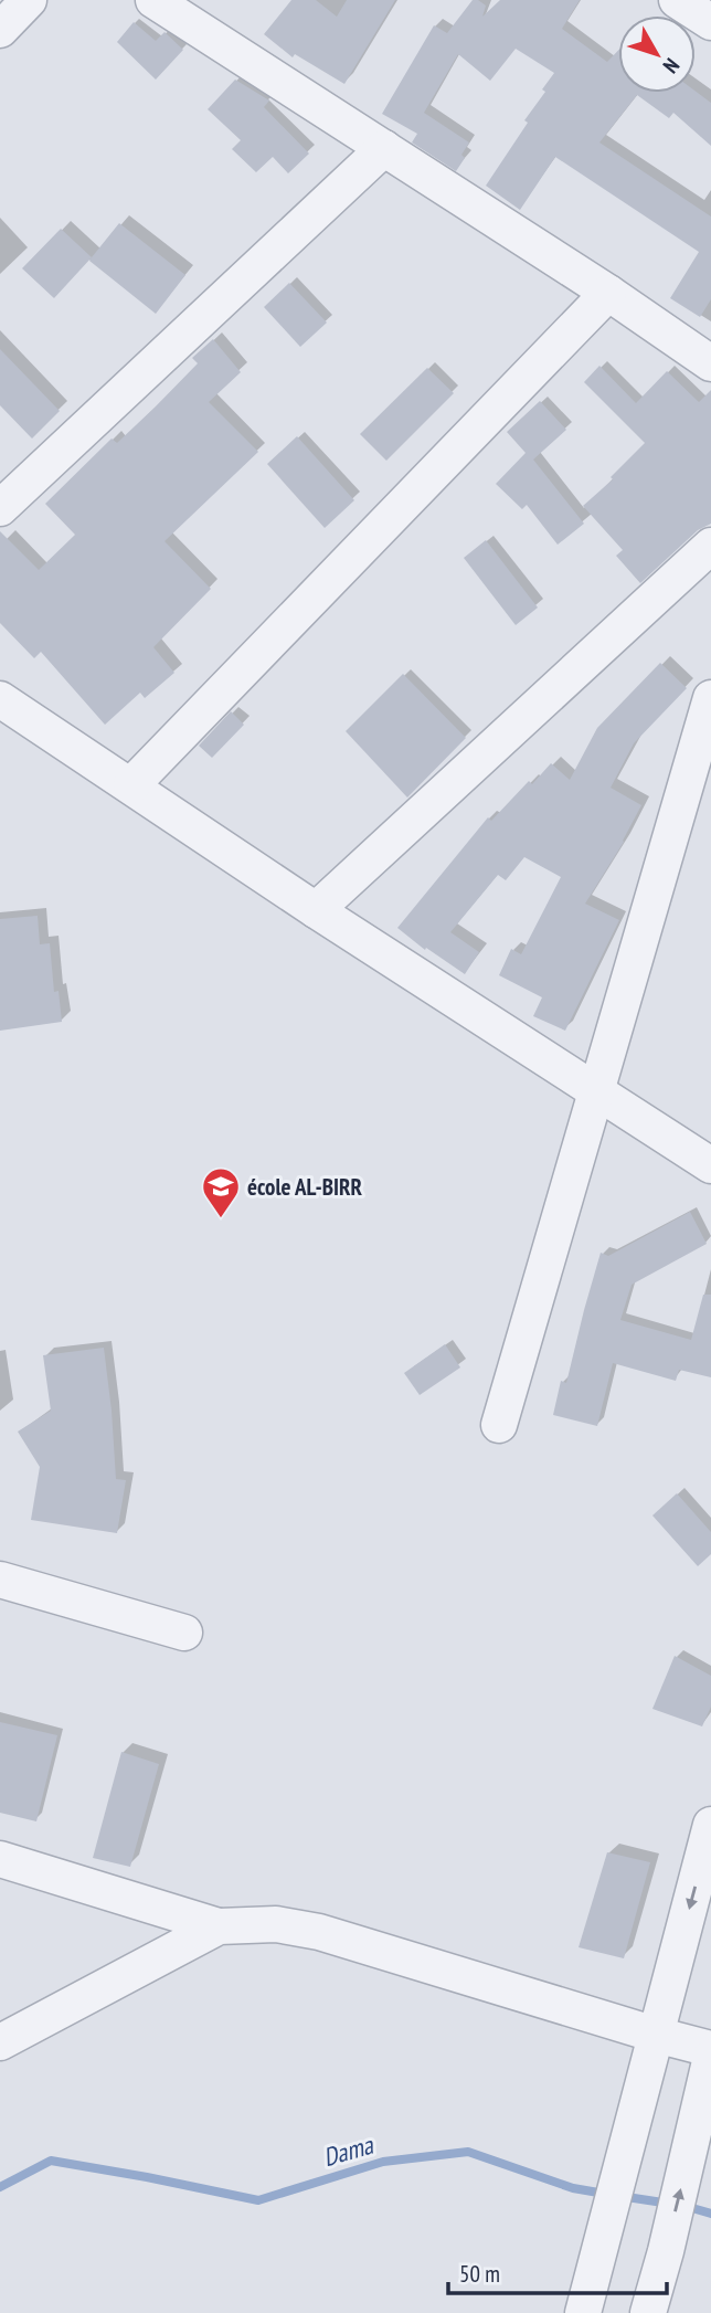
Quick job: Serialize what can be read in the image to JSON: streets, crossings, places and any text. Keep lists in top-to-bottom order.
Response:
{
  "water": ["Dama"],
  "places": {
    "school or university": ["école AL-BIRR"]
  },
  "scale_bar": "50 m",
  "north": "bottom right"
}
